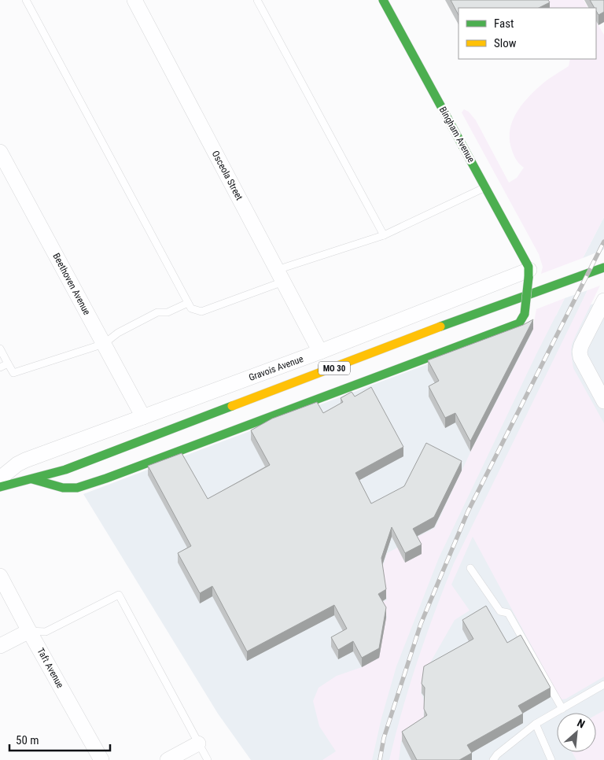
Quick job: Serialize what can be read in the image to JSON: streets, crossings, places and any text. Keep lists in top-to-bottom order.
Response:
{
  "streets": {
    "street": [
      "Bingham Avenue",
      "Osceola Street",
      "Beethoven Avenue",
      "Gravois Avenue",
      "MO 30",
      "Taft Avenue"
    ]
  },
  "crossings": [
    ["Bingham Avenue", "Gravois Avenue"],
    ["Osceola Street", "Gravois Avenue"],
    ["Beethoven Avenue", "Gravois Avenue"]
  ],
  "legend": ["Fast", "Slow"],
  "scale_bar": "50 m",
  "north": "top right"
}
